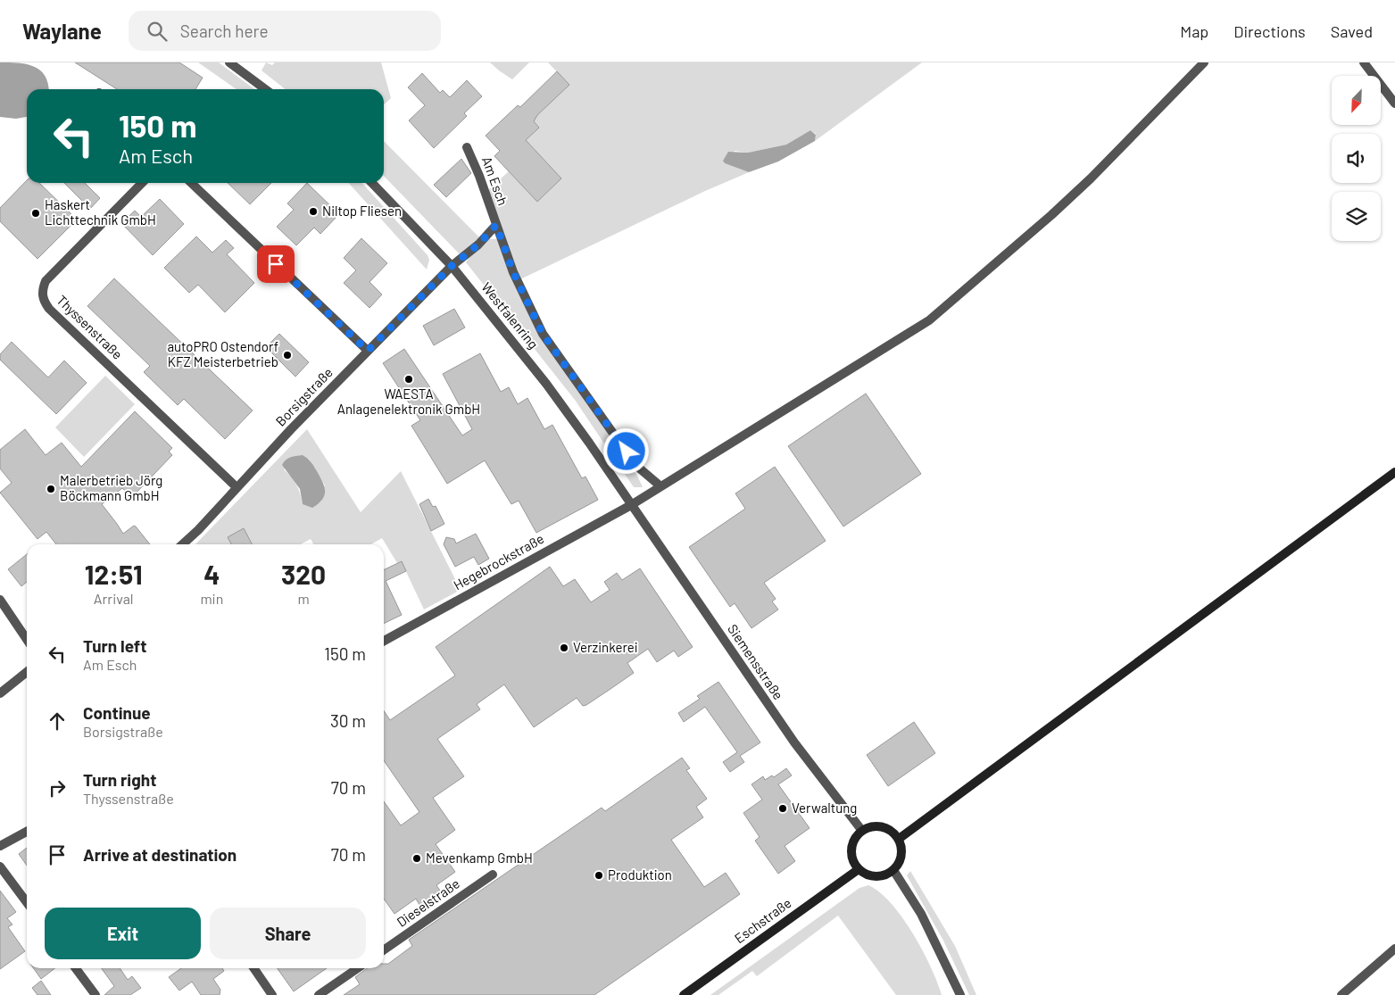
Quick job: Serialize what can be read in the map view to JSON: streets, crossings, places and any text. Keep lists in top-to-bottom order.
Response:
{
  "streets": {
    "main road": ["Eschstraße"],
    "street": [
      "Am Esch",
      "Westfalenring",
      "Thyssenstraße",
      "Borsigstraße",
      "Hegebrockstraße",
      "Siemensstraße",
      "Dieselstraße"
    ]
  },
  "crossings": [
    ["Am Esch", "Westfalenring"],
    ["Am Esch", "Borsigstraße"],
    ["Am Esch", "Hegebrockstraße"],
    ["Westfalenring", "Borsigstraße"],
    ["Westfalenring", "Hegebrockstraße"],
    ["Westfalenring", "Siemensstraße"],
    ["Thyssenstraße", "Borsigstraße"],
    ["Hegebrockstraße", "Siemensstraße"],
    ["Siemensstraße", "Eschstraße"]
  ],
  "places": [
    "Niltop Fliesen",
    "Haskert Lichttechnik GmbH",
    "autoPRO Ostendorf KFZ Meisterbetrieb",
    "WAESTA Anlagenelektronik GmbH",
    "Malerbetrieb Jörg Böckmann GmbH",
    "Verzinkerei",
    "Verwaltung",
    "Mevenkamp GmbH",
    "Produktion"
  ],
  "north": "bottom left",
  "page": {
    "header": "Waylane",
    "search": "Search here",
    "nav": ["Map", "Directions", "Saved"],
    "turn": ["150 m", "Am Esch"],
    "eta": [
      "12:51",
      "Arrival",
      "4",
      "min",
      "320",
      "m"
    ],
    "list": [
      {
        "name": "Turn left",
        "note": "Am Esch",
        "value": "150 m"
      },
      {
        "name": "Continue",
        "note": "Borsigstraße",
        "value": "30 m"
      },
      {
        "name": "Turn right",
        "note": "Thyssenstraße",
        "value": "70 m"
      },
      {
        "name": "Arrive at destination",
        "value": "70 m"
      }
    ],
    "buttons": ["Exit", "Share"]
  }
}
